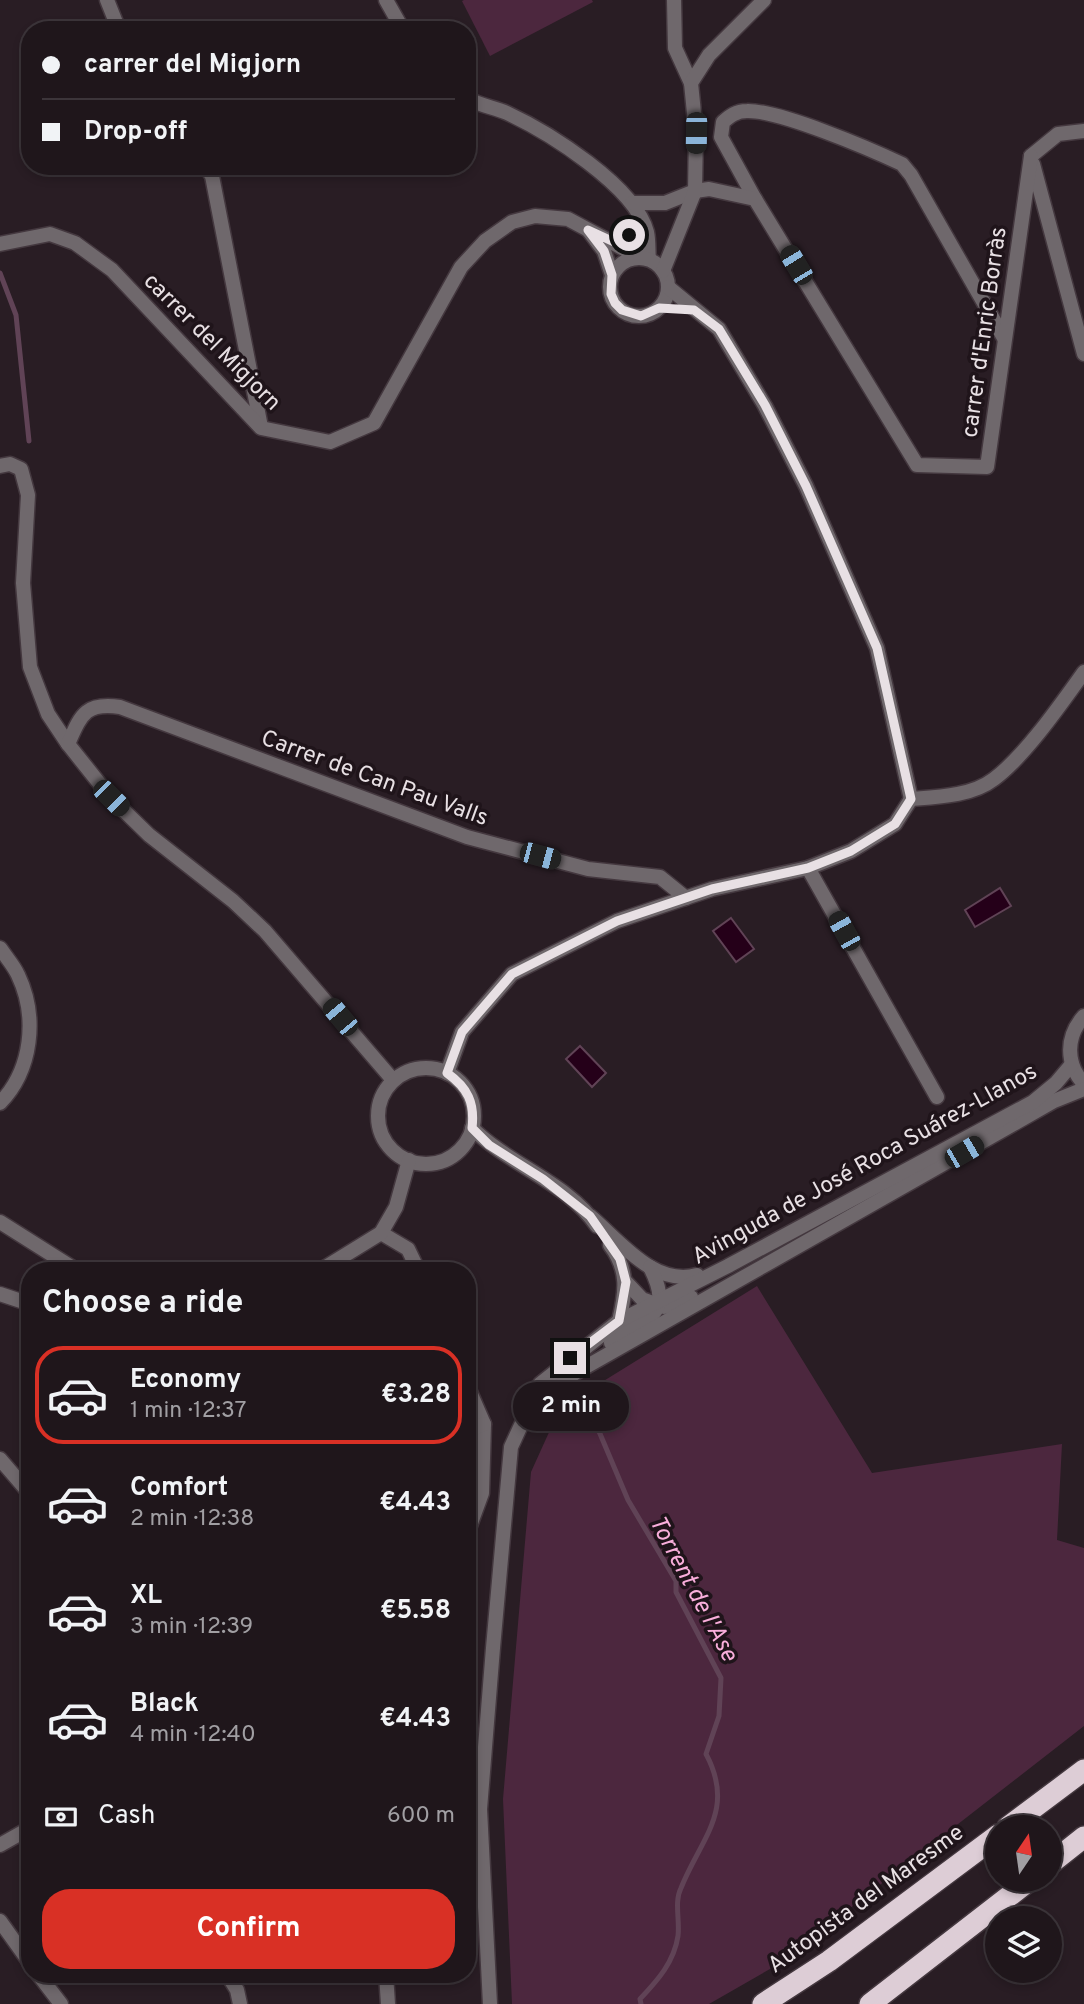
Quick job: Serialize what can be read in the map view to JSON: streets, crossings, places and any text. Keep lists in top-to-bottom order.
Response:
{
  "streets": {
    "highway": ["Autopista del Maresme"],
    "street": [
      "carrer d'Enric Borràs",
      "carrer del Migjorn",
      "Carrer de Can Pau Valls",
      "Avinguda de José Roca Suárez-Llanos"
    ]
  },
  "water": ["Torrent de l'Ase"],
  "north": "top",
  "page": {
    "banner": ["carrer del Migjorn", "Drop-off"],
    "heading": "Choose a ride",
    "list": [
      {
        "name": "Economy",
        "note": "1 min · 12:37",
        "value": "€3.28"
      },
      {
        "name": "Comfort",
        "note": "2 min · 12:38",
        "value": "€4.43"
      },
      {
        "name": "XL",
        "note": "3 min · 12:39",
        "value": "€5.58"
      },
      {
        "name": "Black",
        "note": "4 min · 12:40",
        "value": "€4.43"
      }
    ],
    "bubble": "2 min",
    "pay": ["Cash", "600 m"],
    "buttons": "Confirm"
  }
}
